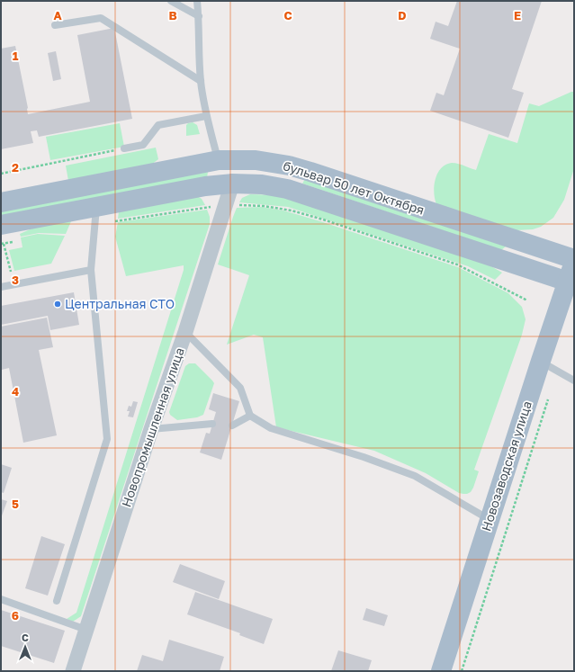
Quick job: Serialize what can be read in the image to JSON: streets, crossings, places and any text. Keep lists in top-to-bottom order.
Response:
{
  "streets": {
    "main road": ["бульвар 50 лет Октября", "Новозаводская улица"],
    "street": ["Новопромышленная улица"]
  },
  "crossings": [
    ["бульвар 50 лет Октября", "Новопромышленная улица"],
    ["бульвар 50 лет Октября", "Новозаводская улица"]
  ],
  "places": ["Центральная СТО"],
  "north": "top",
  "grid": {
    "columns": [
      "A",
      "B",
      "C",
      "D",
      "E"
    ],
    "rows": [
      "1",
      "2",
      "3",
      "4",
      "5",
      "6"
    ]
  }
}
